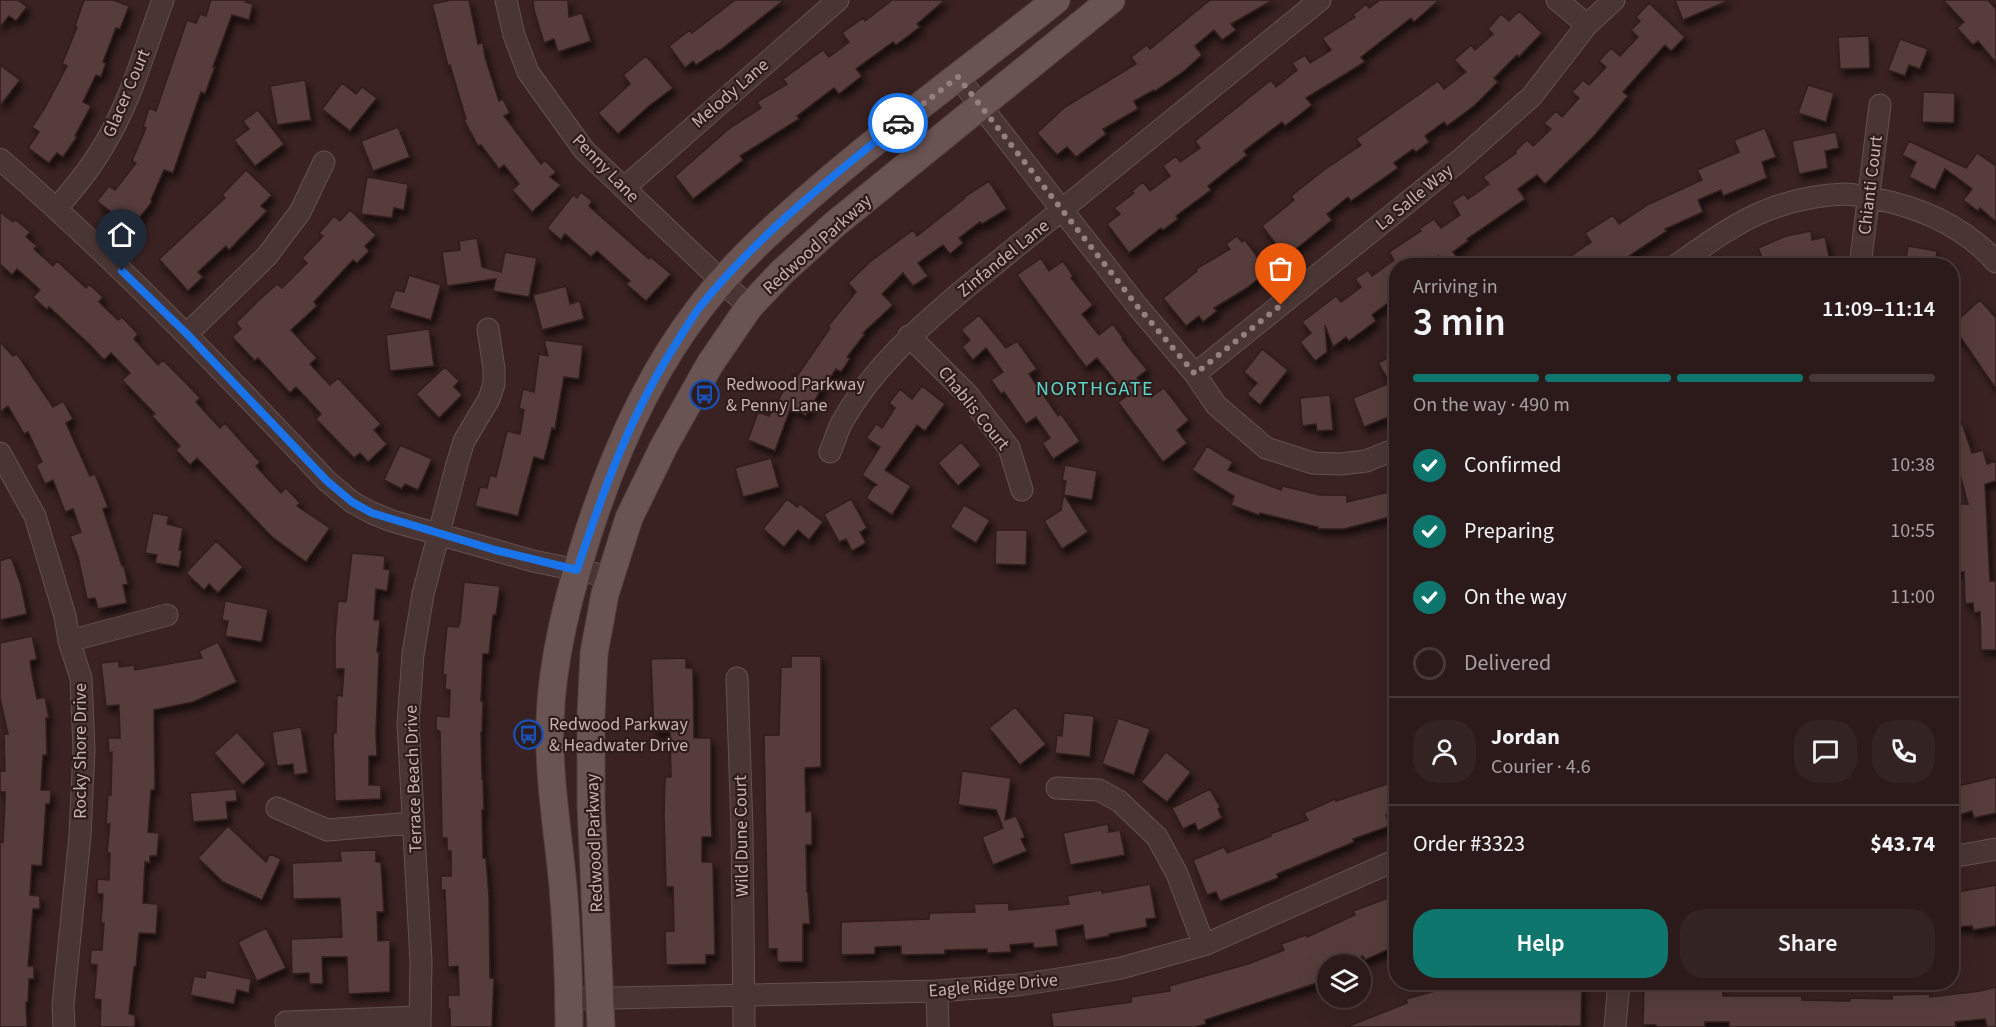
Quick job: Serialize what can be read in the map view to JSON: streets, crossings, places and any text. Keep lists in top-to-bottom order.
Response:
{
  "streets": {
    "main road": ["Redwood Parkway"],
    "street": [
      "Glacer Court",
      "Melody Lane",
      "Penny Lane",
      "Chianti Court",
      "La Salle Way",
      "Zinfandel Lane",
      "Chablis Court",
      "Rocky Shore Drive",
      "Terrace Beach Drive",
      "Wild Dune Court",
      "Eagle Ridge Drive"
    ]
  },
  "crossings": [
    ["Melody Lane", "Penny Lane"],
    ["Penny Lane", "Redwood Parkway"],
    ["Redwood Parkway", "Eagle Ridge Drive"],
    ["Zinfandel Lane", "Chablis Court"],
    ["Wild Dune Court", "Eagle Ridge Drive"]
  ],
  "districts": ["NORTHGATE"],
  "places": {
    "bus stop": ["Redwood Parkway & Penny Lane", "Redwood Parkway & Headwater Drive"]
  },
  "page": {
    "heading": ["3 min", "Arriving in", "11:09–11:14"],
    "panel": [
      "Jordan",
      "Courier · 4.6",
      "Order #3323",
      "$43.74"
    ],
    "bar": "On the way · 490 m",
    "list": [
      ["Confirmed", "10:38"],
      ["Preparing", "10:55"],
      ["On the way", "11:00"],
      "Delivered"
    ],
    "buttons": ["Help", "Share"]
  }
}
